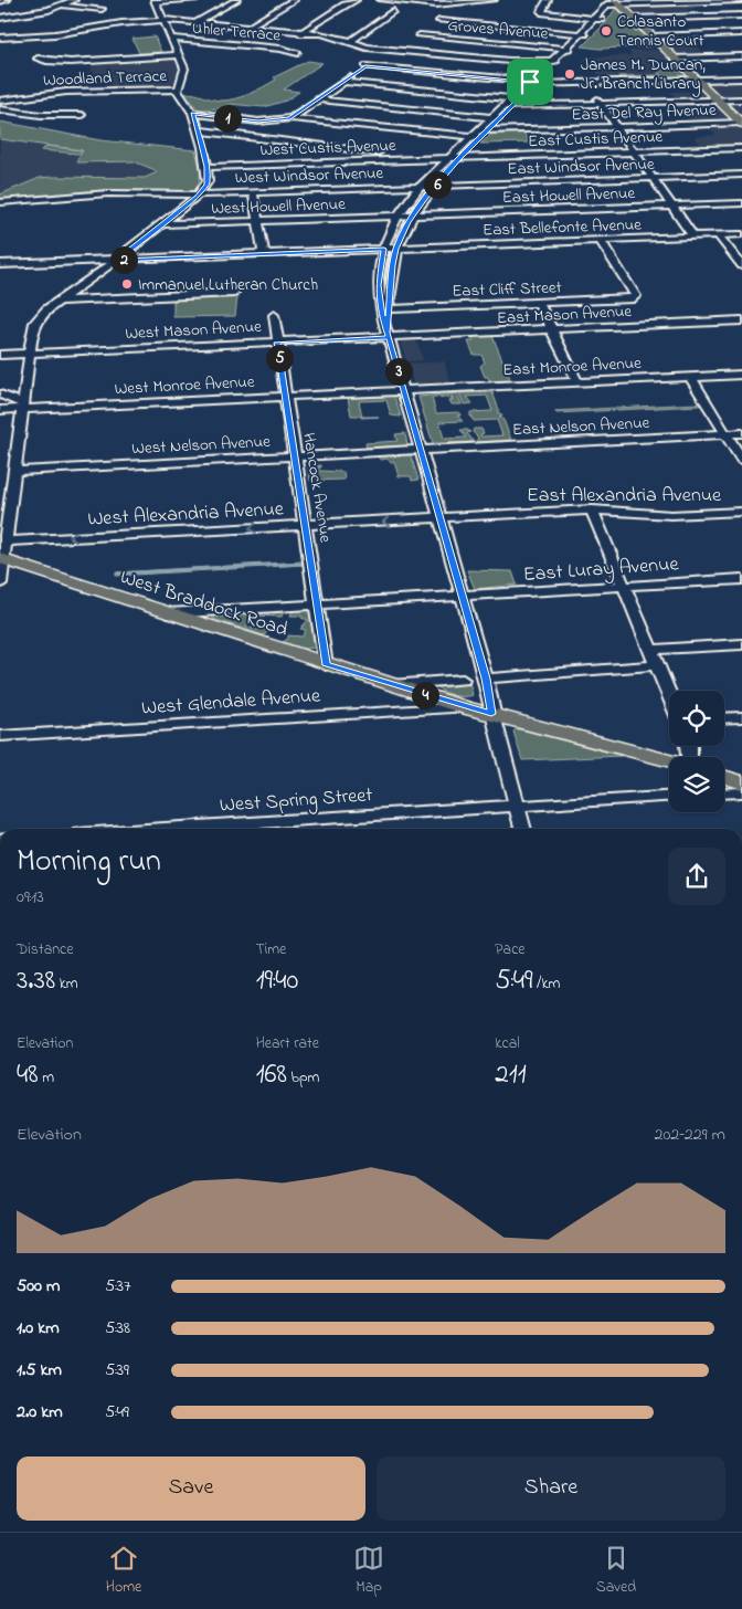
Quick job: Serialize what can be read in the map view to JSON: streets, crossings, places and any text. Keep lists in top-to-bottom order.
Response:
{
  "streets": {
    "main road": ["West Braddock Road"],
    "street": [
      "Groves Avenue",
      "Uhler Terrace",
      "Woodland Terrace",
      "East Del Ray Avenue",
      "East Custis Avenue",
      "West Custis Avenue",
      "East Windsor Avenue",
      "West Windsor Avenue",
      "East Howell Avenue",
      "West Howell Avenue",
      "East Bellefonte Avenue",
      "East Cliff Street",
      "East Mason Avenue",
      "West Mason Avenue",
      "East Monroe Avenue",
      "West Monroe Avenue",
      "East Nelson Avenue",
      "West Nelson Avenue",
      "Hancock Avenue",
      "East Alexandria Avenue",
      "West Alexandria Avenue",
      "East Luray Avenue",
      "West Glendale Avenue",
      "West Spring Street"
    ]
  },
  "crossings": [
    ["East Custis Avenue", "West Custis Avenue"],
    ["East Windsor Avenue", "West Windsor Avenue"],
    ["East Howell Avenue", "West Howell Avenue"],
    ["East Bellefonte Avenue", "East Cliff Street"],
    ["East Mason Avenue", "West Mason Avenue"],
    ["West Mason Avenue", "Hancock Avenue"],
    ["East Monroe Avenue", "West Monroe Avenue"],
    ["West Monroe Avenue", "Hancock Avenue"],
    ["East Nelson Avenue", "West Nelson Avenue"],
    ["West Nelson Avenue", "Hancock Avenue"],
    ["Hancock Avenue", "West Alexandria Avenue"],
    ["Hancock Avenue", "East Luray Avenue"],
    ["Hancock Avenue", "West Braddock Road"],
    ["East Alexandria Avenue", "West Alexandria Avenue"],
    ["East Luray Avenue", "West Braddock Road"],
    ["West Braddock Road", "West Glendale Avenue"]
  ],
  "one_way": ["West Alexandria Avenue"],
  "places": ["Colasanto Tennis Court", "James M. Duncan, Jr. Branch Library", "Immanuel Lutheran Church"],
  "page": {
    "pins": [
      "1",
      "6",
      "2",
      "5",
      "3",
      "4"
    ],
    "heading": ["Morning run", "09:13"],
    "stats": [
      ["Distance", "3.38 km"],
      ["Time", "19:40"],
      ["Pace", "5:49 /km"],
      ["Elevation", "48 m"],
      ["Heart rate", "168 bpm"],
      ["kcal", "211"]
    ],
    "chart": ["Elevation", "202–229 m"],
    "list": [
      {
        "name": "500 m",
        "note": "5:37"
      },
      {
        "name": "1.0 km",
        "note": "5:38"
      },
      {
        "name": "1.5 km",
        "note": "5:39"
      },
      {
        "name": "2.0 km",
        "note": "5:49"
      }
    ],
    "buttons": ["Save", "Share"],
    "tabs": ["Home", "Map", "Saved"]
  }
}
